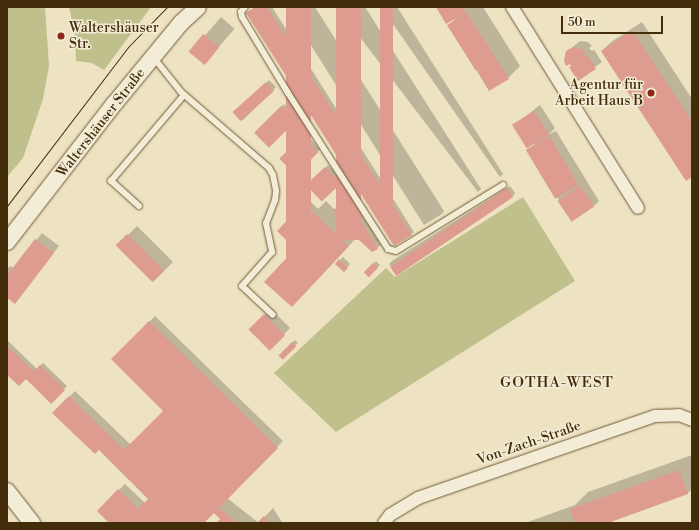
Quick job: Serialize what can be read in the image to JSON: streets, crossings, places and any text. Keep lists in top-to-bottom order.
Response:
{
  "streets": {
    "main road": ["Waltershäuser Straße"],
    "street": ["Von-Zach-Straße"]
  },
  "districts": ["GOTHA-WEST"],
  "places": ["Waltershäuser Str.", "Agentur für Arbeit Haus B"],
  "scale_bar": "50 m"
}
